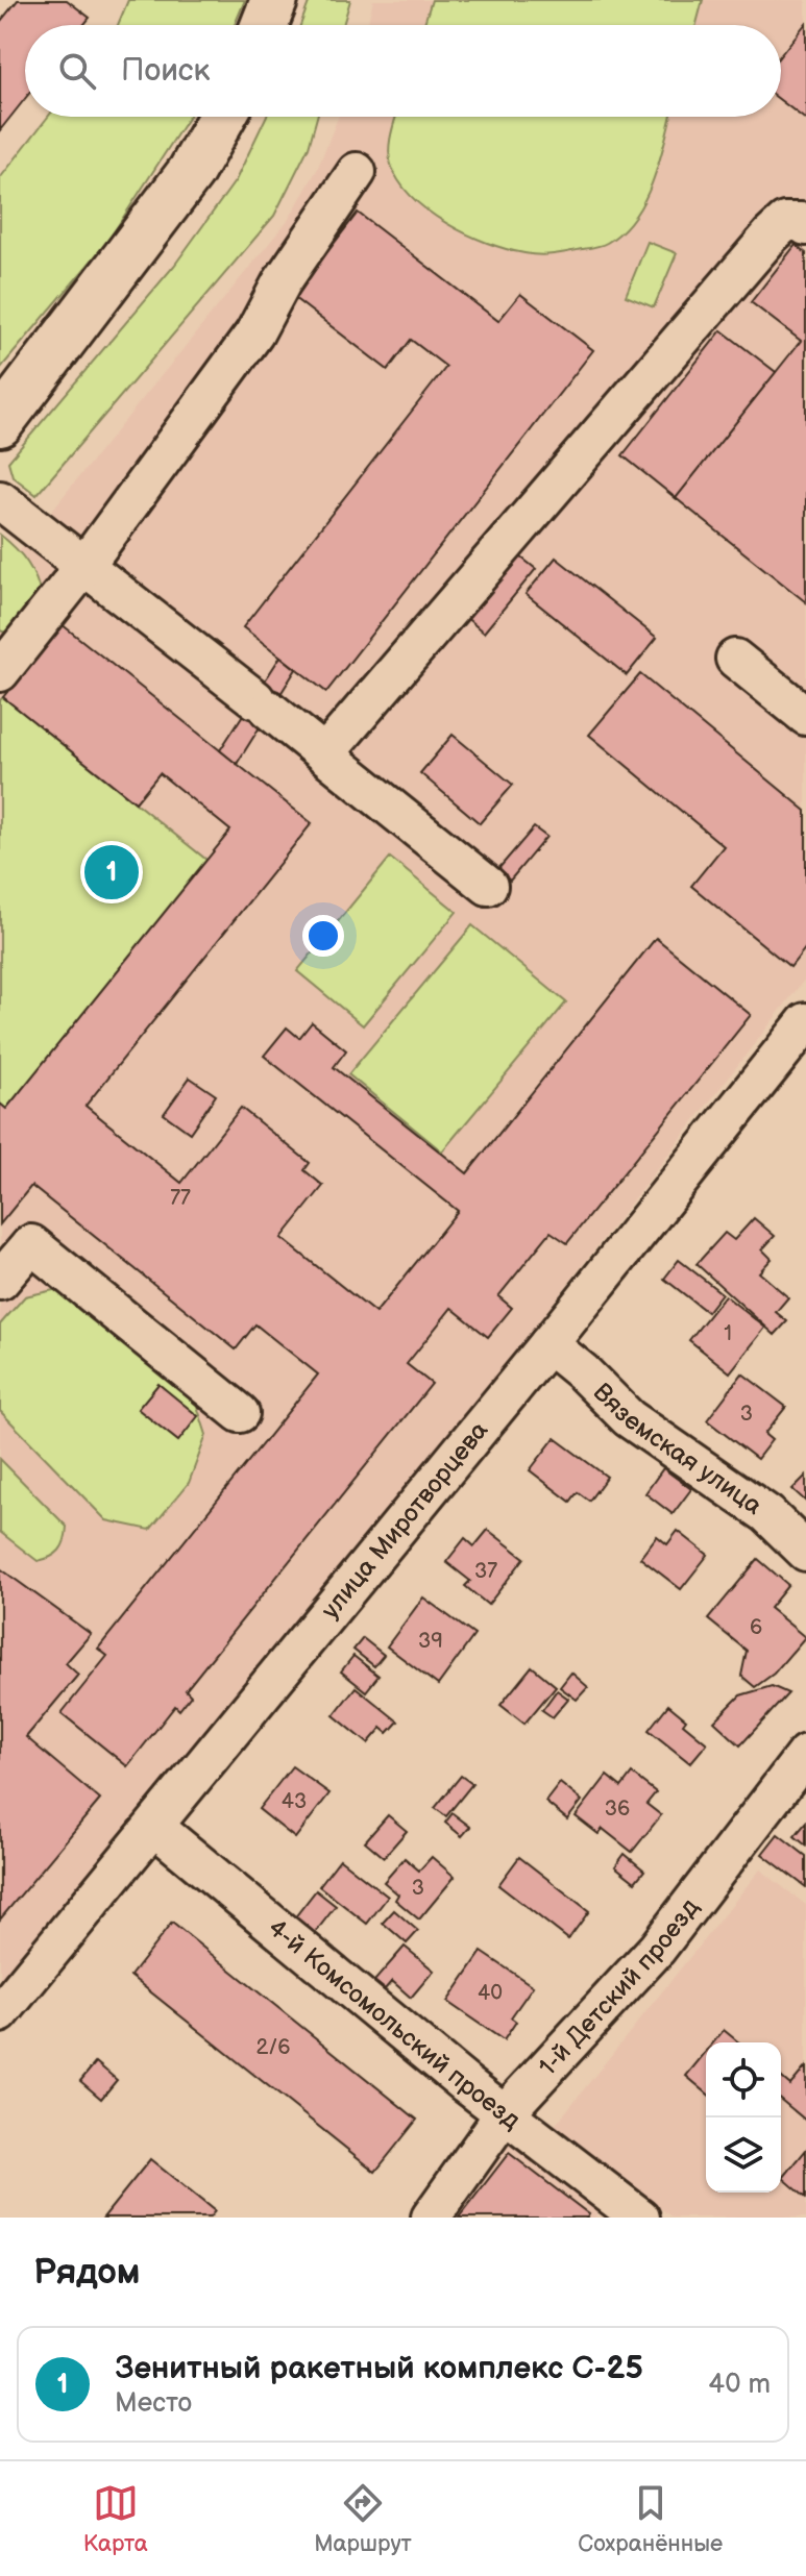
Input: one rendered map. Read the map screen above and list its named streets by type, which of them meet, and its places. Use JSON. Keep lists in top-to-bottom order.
{
  "streets": {
    "street": [
      "Вяземская улица",
      "улица Миротворцева",
      "1-й Детский проезд",
      "4-й Комсомольский проезд"
    ]
  },
  "crossings": [
    ["Вяземская улица", "улица Миротворцева"],
    ["улица Миротворцева", "4-й Комсомольский проезд"],
    ["1-й Детский проезд", "4-й Комсомольский проезд"]
  ],
  "house_numbers": [
    "77",
    "1",
    "3",
    "37",
    "6",
    "39",
    "43",
    "36",
    "3",
    "40",
    "2/6"
  ],
  "page": {
    "search": "Поиск",
    "pins": "1",
    "heading": "Рядом",
    "list": [
      {
        "mark": "1",
        "name": "Зенитный ракетный комплекс С-25",
        "note": "Место",
        "value": "40 m"
      }
    ],
    "nav": ["Карта", "Маршрут", "Сохранённые"]
  }
}
